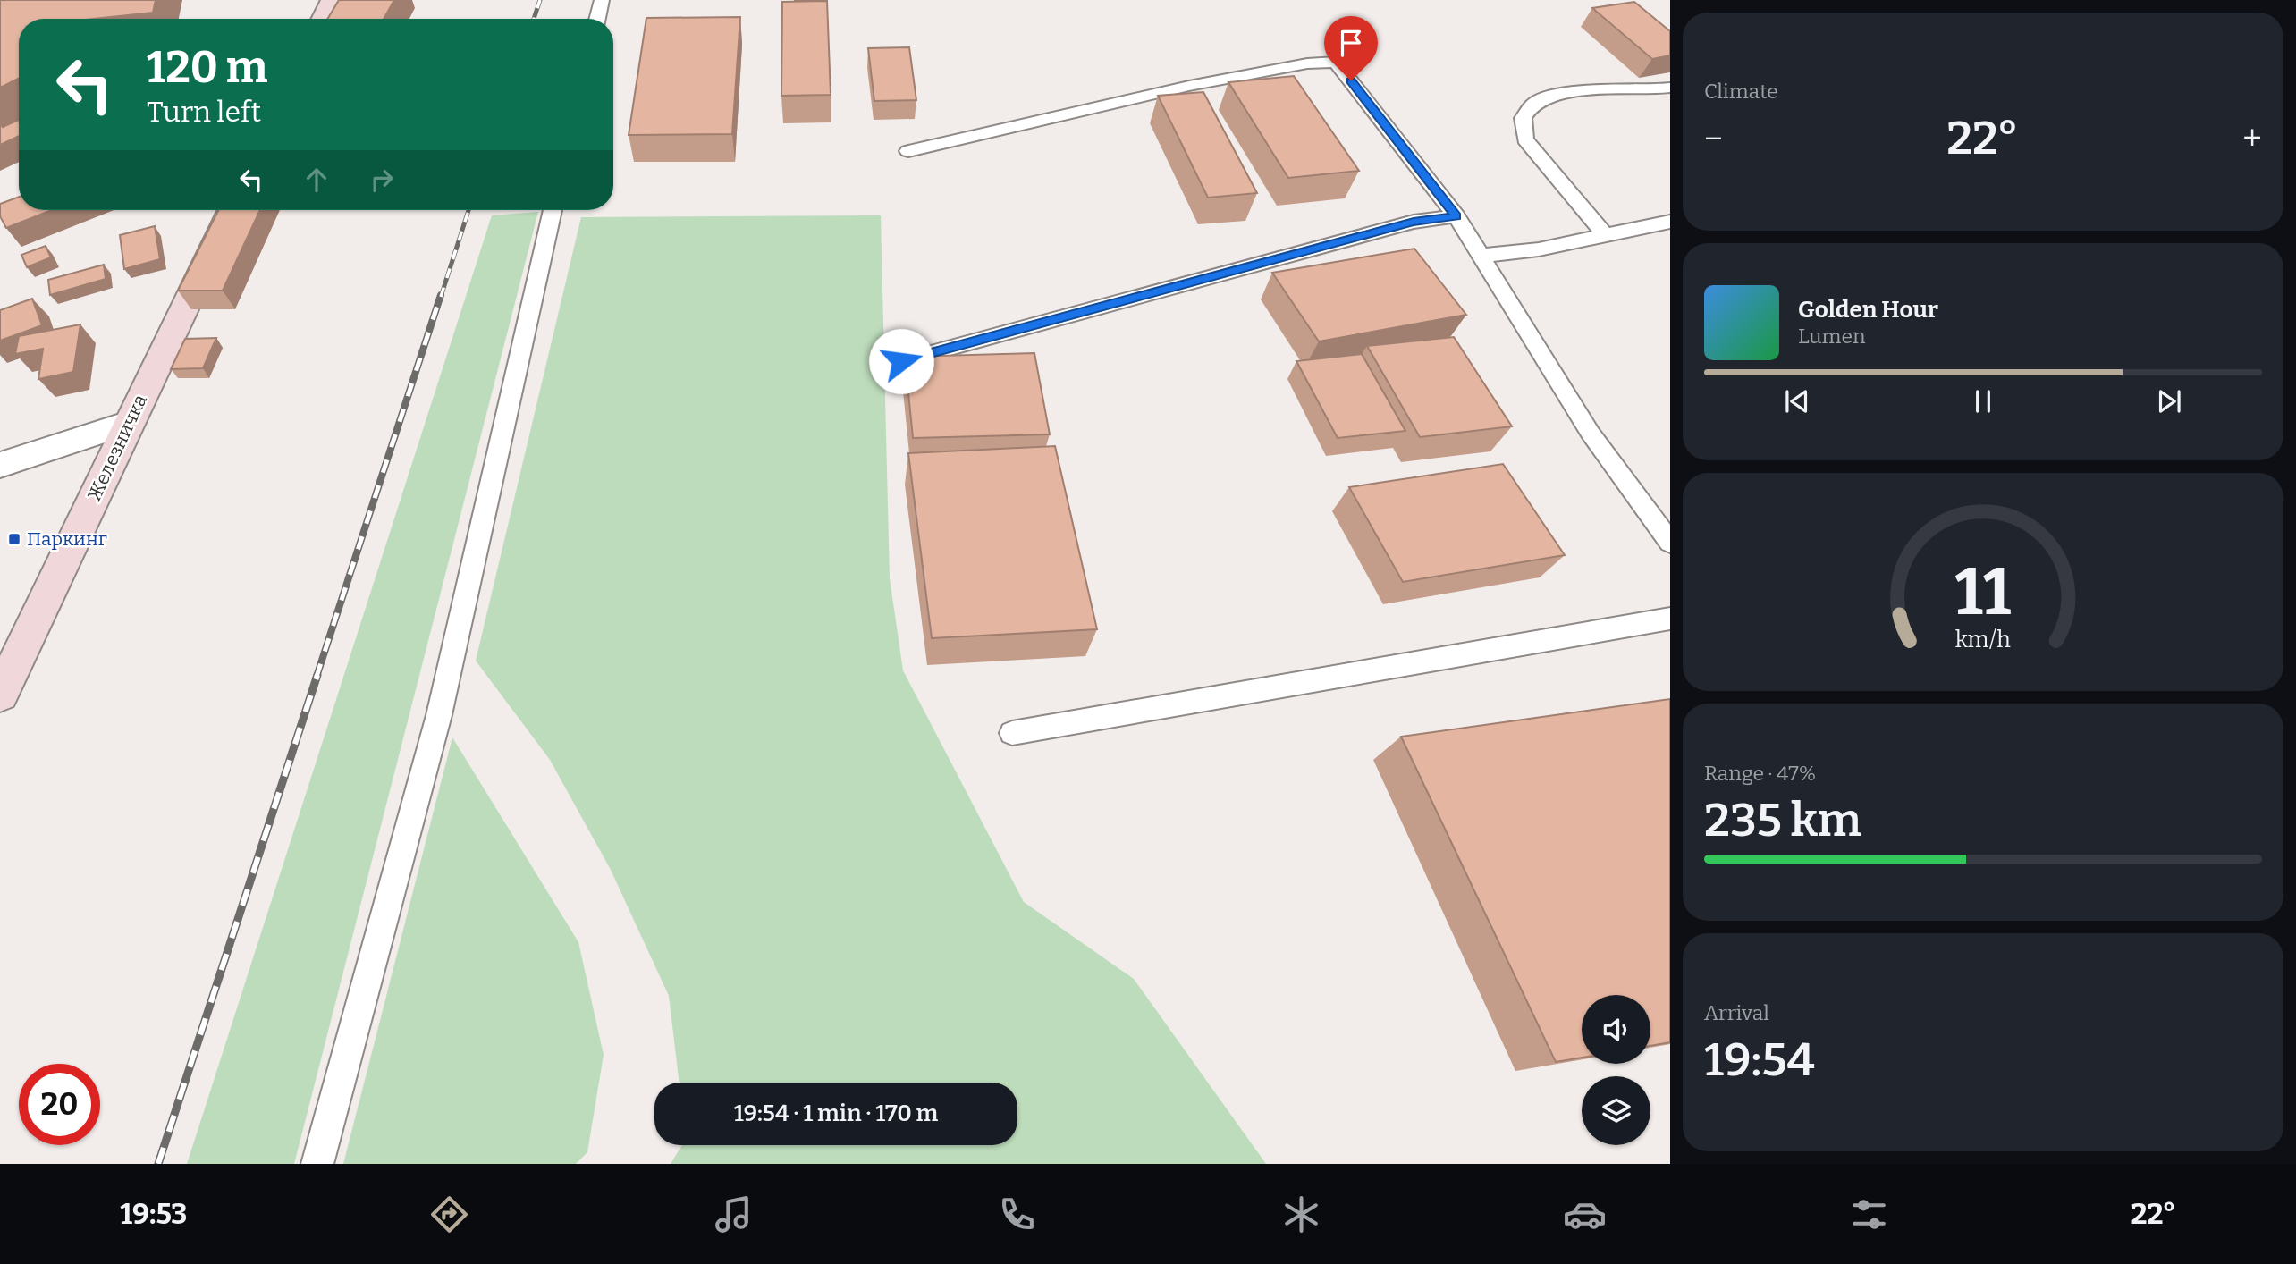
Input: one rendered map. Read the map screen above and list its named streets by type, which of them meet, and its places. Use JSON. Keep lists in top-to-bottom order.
{
  "streets": {
    "street": ["Железничка"]
  },
  "places": {
    "transit": ["Паркинг"]
  },
  "page": {
    "tile": [
      "Climate",
      ["Range · 47%", "235 km"],
      ["Arrival", "19:54"]
    ],
    "turn": ["120 m", "Turn left"],
    "heat": ["−", "22°", "+"],
    "song": ["Golden Hour", "Lumen"],
    "limit": "20",
    "trip": "19:54 · 1 min · 170 m",
    "tabs": ["19:53", "22°"],
    "gauge": ["11", "km/h"]
  }
}
